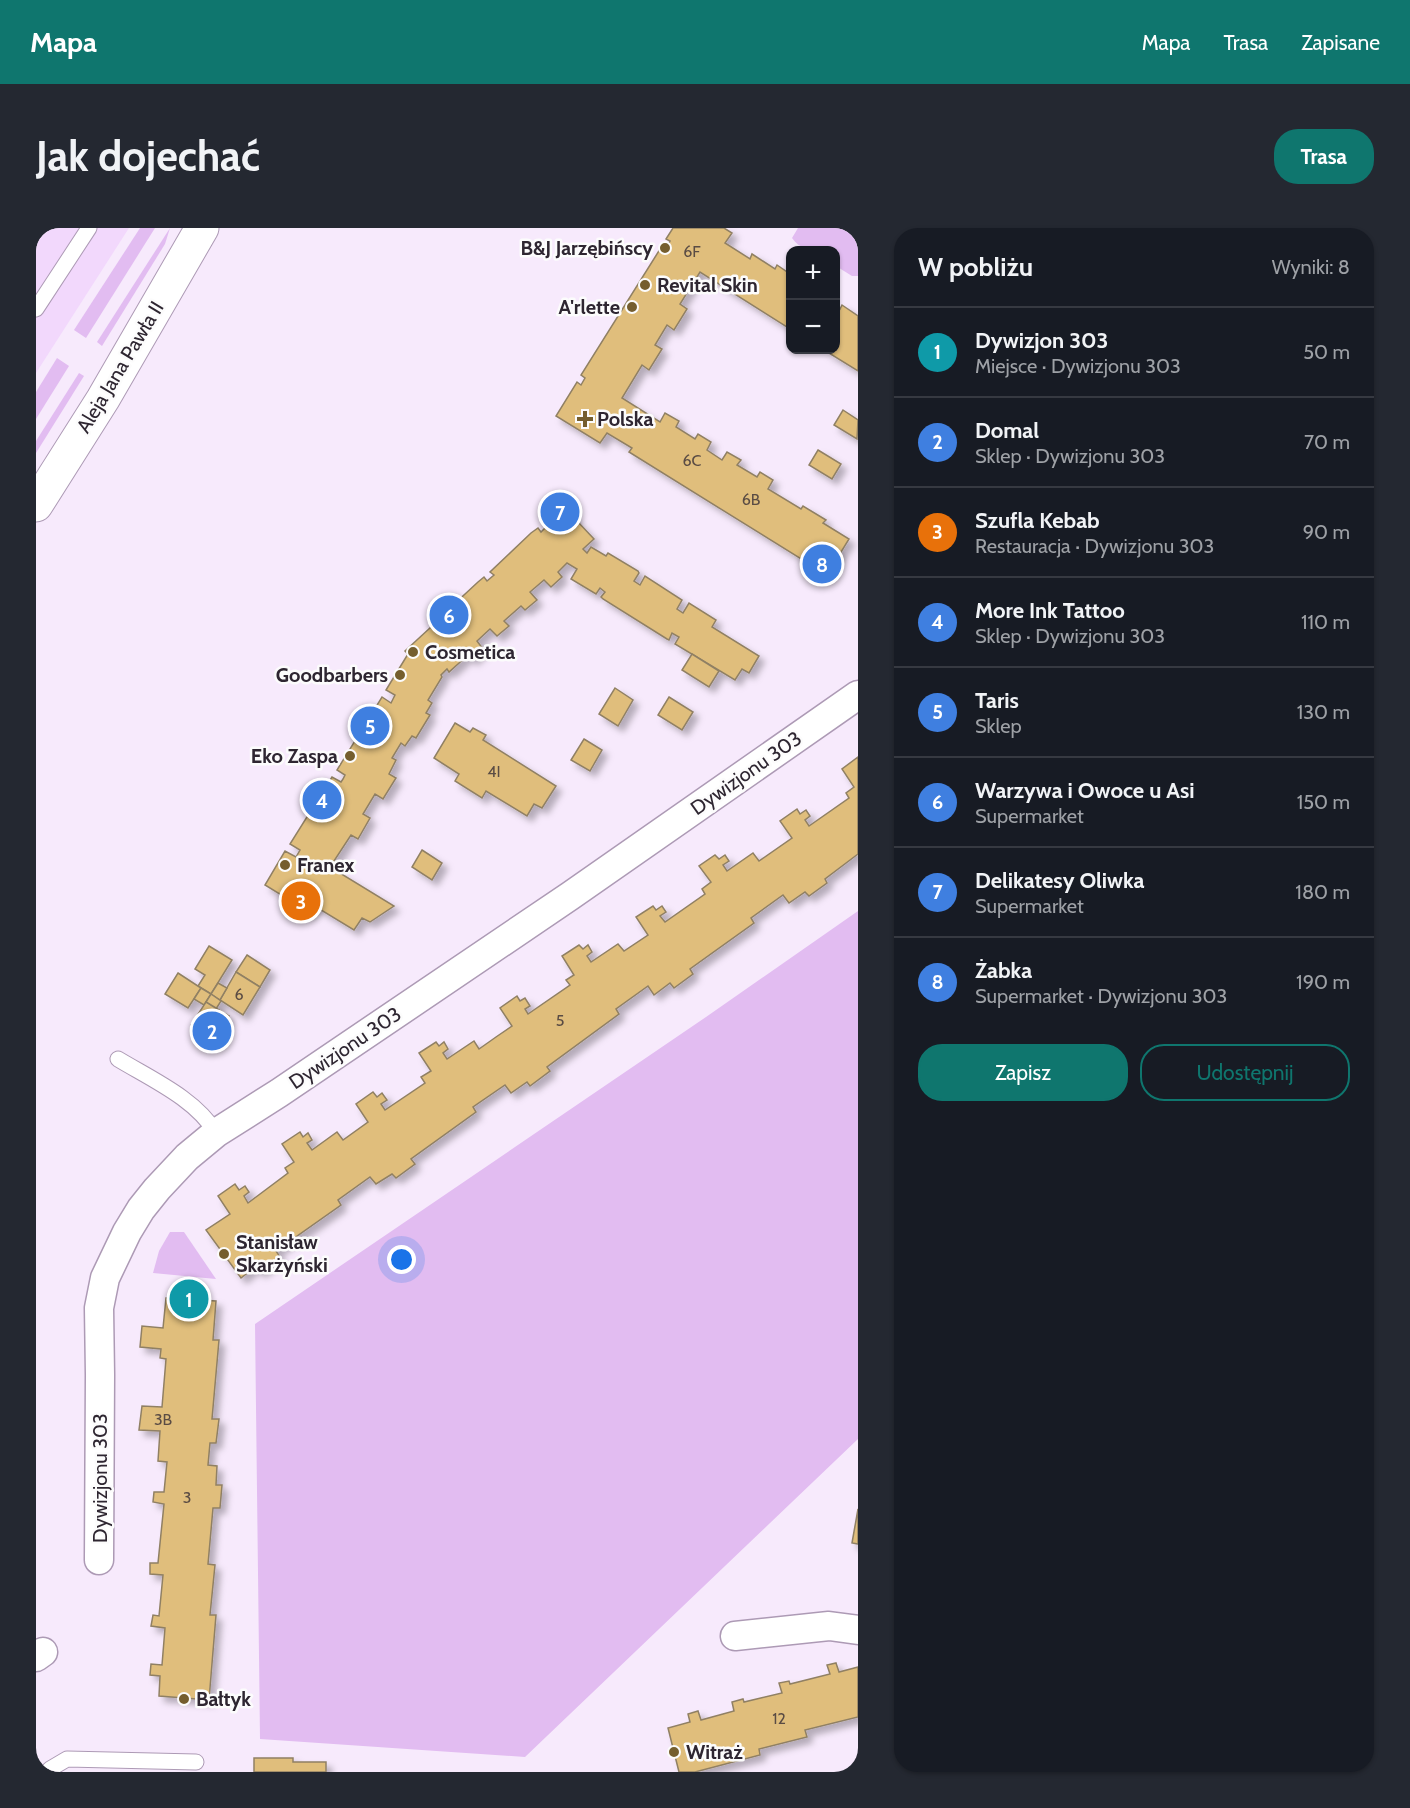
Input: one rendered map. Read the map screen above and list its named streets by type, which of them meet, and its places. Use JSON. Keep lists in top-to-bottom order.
{
  "streets": {
    "street": ["Aleja Jana Pawła II", "Dywizjonu 303"]
  },
  "places": {
    "other": [
      "B&J Jarzębińscy",
      "Revital Skin",
      "A'rlette",
      "Cosmetica",
      "Goodbarbers",
      "Eko Zaspa",
      "Franex",
      "Stanisław Skarżyński",
      "Bałtyk",
      "Witraż"
    ],
    "health": ["Polska"]
  },
  "house_numbers": [
    "6F",
    "6C",
    "6B",
    "4I",
    "6",
    "5",
    "3B",
    "3",
    "12"
  ],
  "page": {
    "header": "Mapa",
    "nav": ["Mapa", "Trasa", "Zapisane"],
    "buttons": [
      "Trasa",
      ["Zapisz", "Udostępnij"]
    ],
    "title": "Jak dojechać",
    "heading": ["W pobliżu", "Wyniki: 8"],
    "map_buttons": ["+", "−"],
    "list": [
      {
        "mark": "1",
        "name": "Dywizjon 303",
        "note": "Miejsce · Dywizjonu 303",
        "value": "50 m"
      },
      {
        "mark": "2",
        "name": "Domal",
        "note": "Sklep · Dywizjonu 303",
        "value": "70 m"
      },
      {
        "mark": "3",
        "name": "Szufla Kebab",
        "note": "Restauracja · Dywizjonu 303",
        "value": "90 m"
      },
      {
        "mark": "4",
        "name": "More Ink Tattoo",
        "note": "Sklep · Dywizjonu 303",
        "value": "110 m"
      },
      {
        "mark": "5",
        "name": "Taris",
        "note": "Sklep",
        "value": "130 m"
      },
      {
        "mark": "6",
        "name": "Warzywa i Owoce u Asi",
        "note": "Supermarket",
        "value": "150 m"
      },
      {
        "mark": "7",
        "name": "Delikatesy Oliwka",
        "note": "Supermarket",
        "value": "180 m"
      },
      {
        "mark": "8",
        "name": "Żabka",
        "note": "Supermarket · Dywizjonu 303",
        "value": "190 m"
      }
    ],
    "pins": [
      "7",
      "8",
      "6",
      "5",
      "4",
      "3",
      "2",
      "1"
    ]
  }
}
